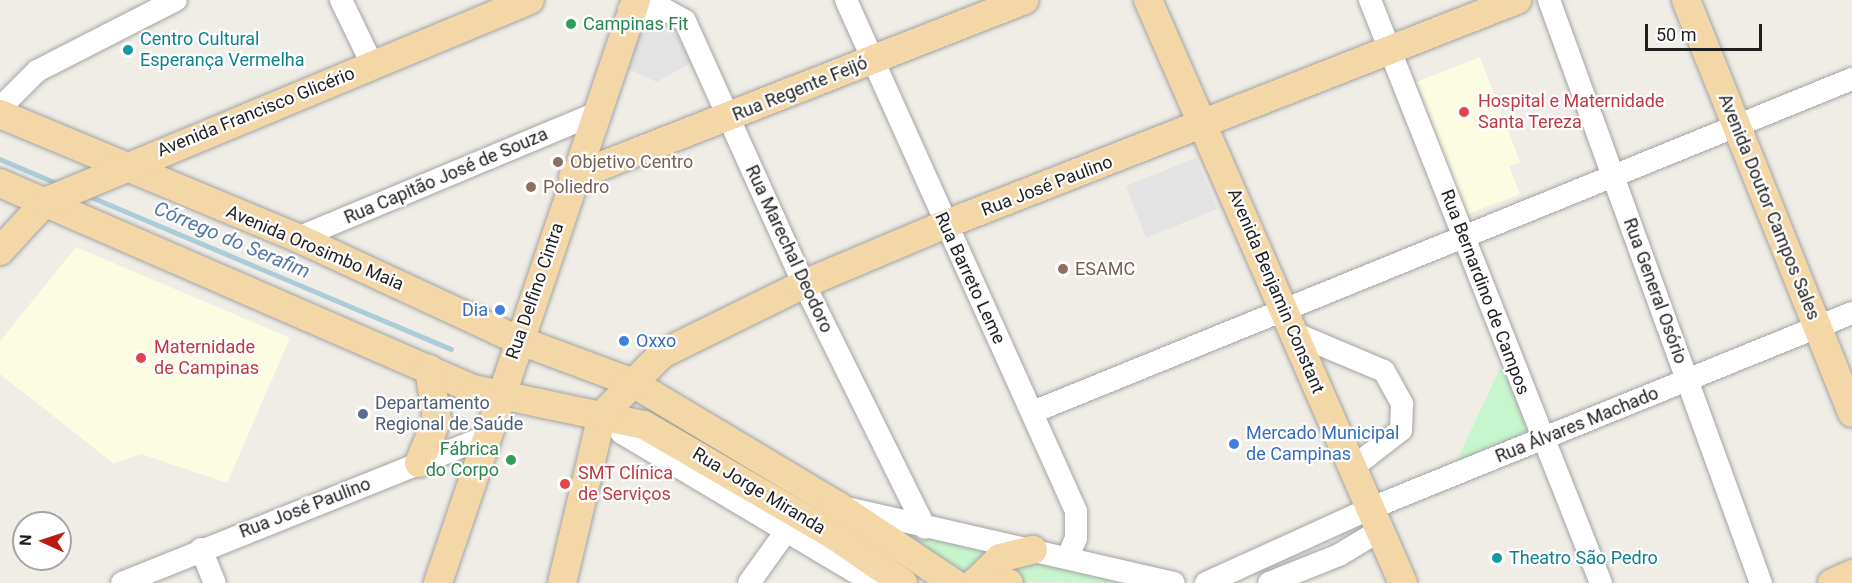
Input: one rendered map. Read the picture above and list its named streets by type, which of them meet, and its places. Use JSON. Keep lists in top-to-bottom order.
{
  "streets": {
    "main road": [
      "Rua Regente Feijó",
      "Avenida Francisco Glicério",
      "Rua José Paulino",
      "Avenida Doutor Campos Sales",
      "Avenida Orosimbo Maia",
      "Rua Delfino Cintra",
      "Avenida Benjamin Constant",
      "Rua Jorge Miranda"
    ],
    "street": [
      "Rua Capitão José de Souza",
      "Rua Marechal Deodoro",
      "Rua Barreto Leme",
      "Rua General Osório",
      "Rua Bernardino de Campos",
      "Rua Álvares Machado"
    ]
  },
  "crossings": [
    ["Rua Regente Feijó", "Rua Marechal Deodoro"],
    ["Rua Regente Feijó", "Rua Barreto Leme"],
    ["Rua Regente Feijó", "Rua Delfino Cintra"],
    ["Avenida Francisco Glicério", "Avenida Orosimbo Maia"],
    ["Rua Capitão José de Souza", "Avenida Orosimbo Maia"],
    ["Rua Capitão José de Souza", "Rua Delfino Cintra"],
    ["Rua José Paulino", "Avenida Orosimbo Maia"],
    ["Rua José Paulino", "Rua Marechal Deodoro"],
    ["Rua José Paulino", "Rua Barreto Leme"],
    ["Rua José Paulino", "Rua Delfino Cintra"],
    ["Rua José Paulino", "Avenida Benjamin Constant"],
    ["Rua José Paulino", "Rua Bernardino de Campos"],
    ["Rua José Paulino", "Rua Jorge Miranda"],
    ["Avenida Doutor Campos Sales", "Rua Álvares Machado"],
    ["Avenida Orosimbo Maia", "Rua Delfino Cintra"],
    ["Avenida Orosimbo Maia", "Rua Jorge Miranda"],
    ["Rua Marechal Deodoro", "Rua Delfino Cintra"],
    ["Rua Marechal Deodoro", "Rua Jorge Miranda"],
    ["Rua Barreto Leme", "Rua Jorge Miranda"],
    ["Avenida Benjamin Constant", "Rua Álvares Machado"],
    ["Rua General Osório", "Rua Álvares Machado"],
    ["Rua Bernardino de Campos", "Rua Álvares Machado"]
  ],
  "water": ["Córrego do Serafim"],
  "places": [
    "Campinas Fit",
    "Centro Cultural Esperança Vermelha",
    "Hospital e Maternidade Santa Tereza",
    "Objetivo Centro",
    "Poliedro",
    "ESAMC",
    "Dia",
    "Oxxo",
    "Maternidade de Campinas",
    "Departamento Regional de Saúde",
    "Mercado Municipal de Campinas",
    "Fábrica do Corpo",
    "SMT Clínica de Serviços",
    "Theatro São Pedro"
  ],
  "scale_bar": "50 m",
  "north": "left"
}
